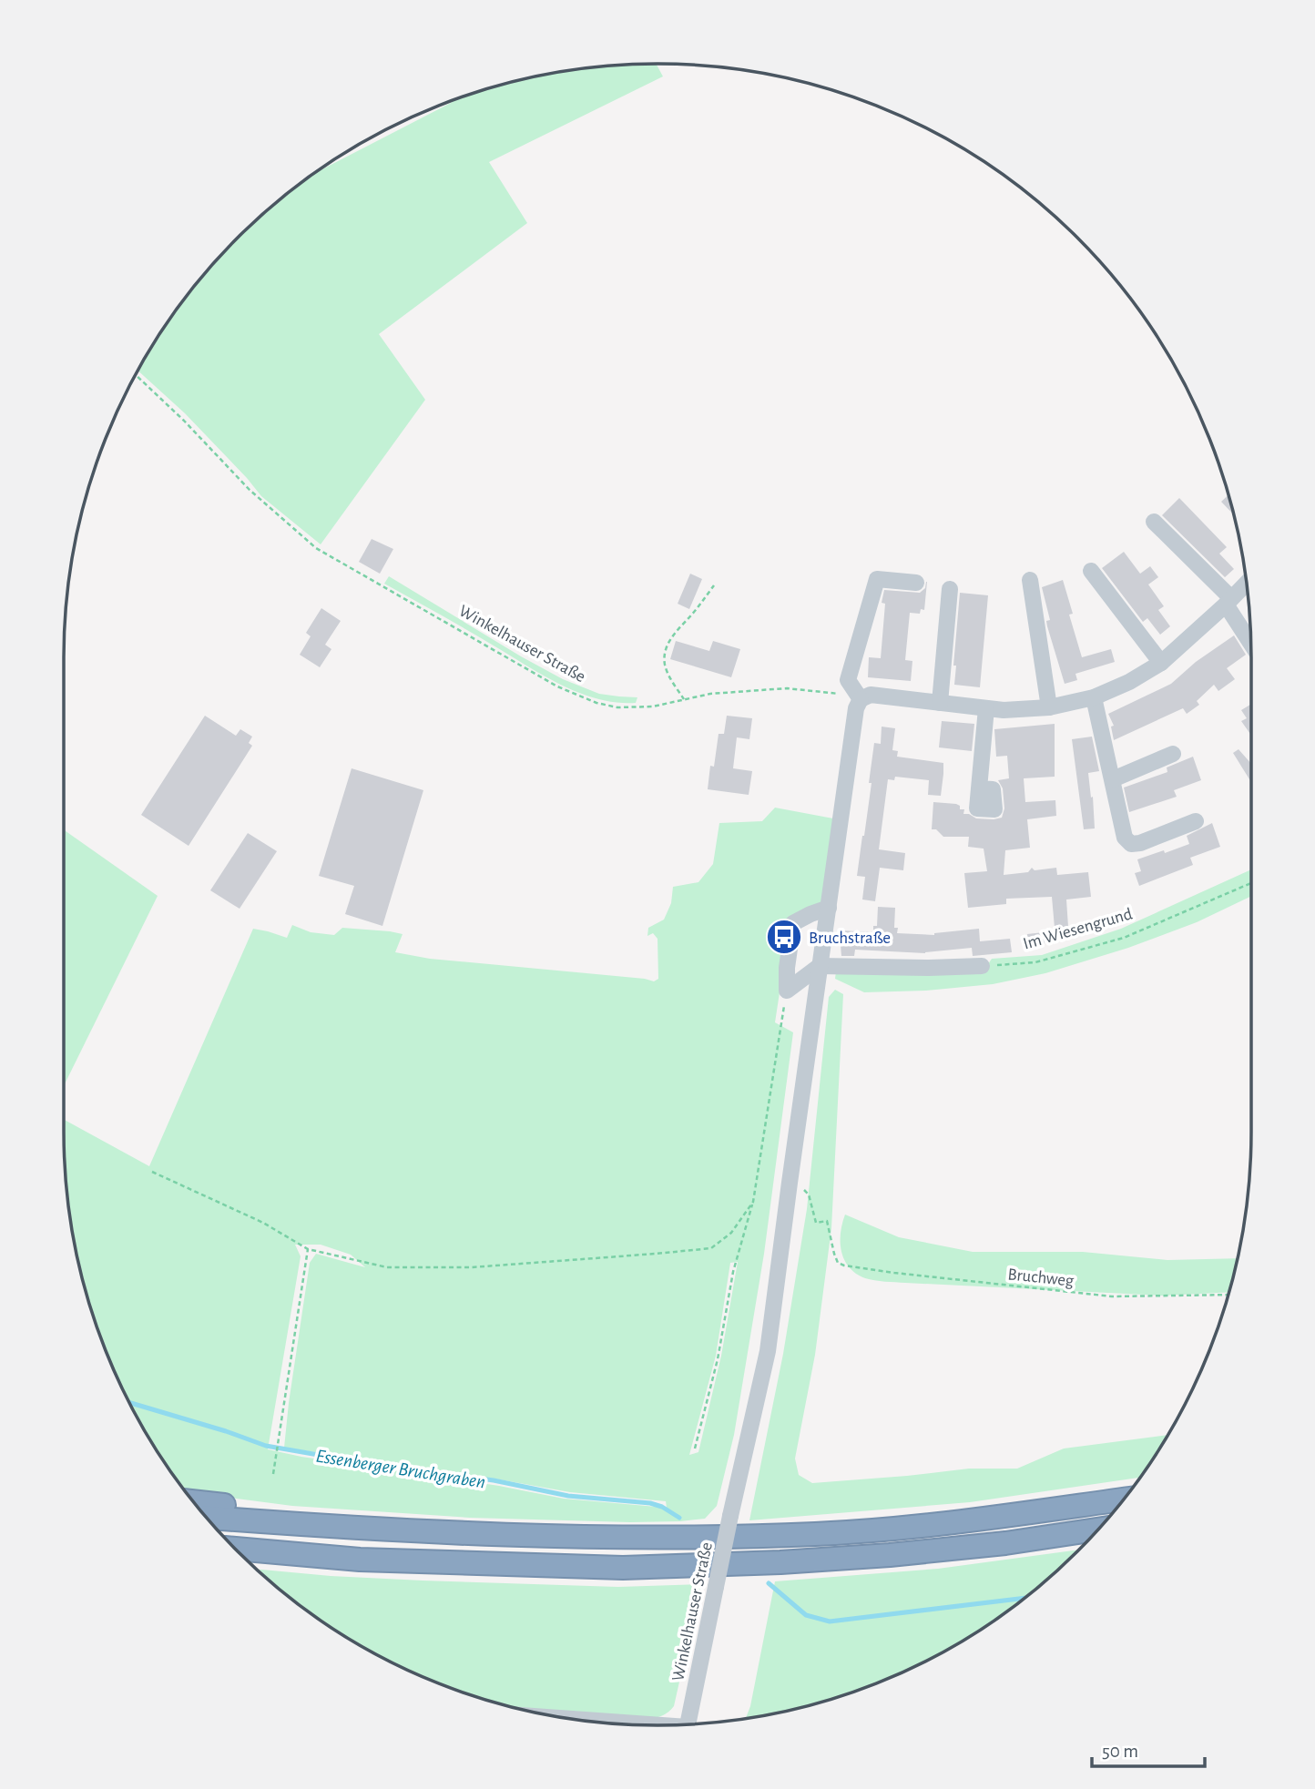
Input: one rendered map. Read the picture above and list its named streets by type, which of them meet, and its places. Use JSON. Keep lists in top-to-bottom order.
{
  "streets": {
    "street": ["Winkelhauser Straße"],
    "path": ["Im Wiesengrund", "Bruchweg"]
  },
  "crossings": [
    ["Winkelhauser Straße", "Bruchweg"]
  ],
  "water": ["Essenberger Bruchgraben"],
  "places": {
    "bus stop": ["Bruchstraße"]
  },
  "scale_bar": "50 m"
}
